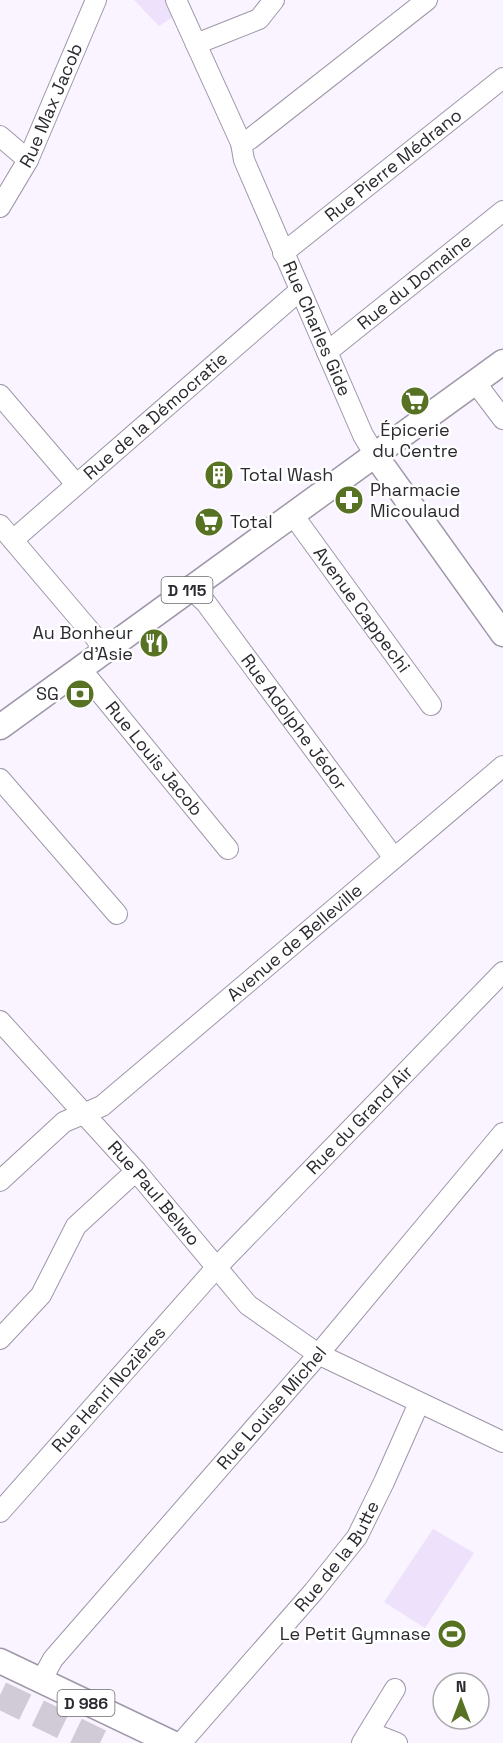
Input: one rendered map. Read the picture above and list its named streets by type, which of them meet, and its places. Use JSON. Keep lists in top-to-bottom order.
{
  "streets": {
    "main road": ["Rue Charles Gide", "D 115", "D 986"],
    "street": [
      "Rue Max Jacob",
      "Rue Pierre Médrano",
      "Rue du Domaine",
      "Rue de la Démocratie",
      "Avenue Cappechi",
      "Rue Adolphe Jédor",
      "Rue Louis Jacob",
      "Avenue de Belleville",
      "Rue du Grand Air",
      "Rue Paul Belwo",
      "Rue Henri Nozières",
      "Rue Louise Michel",
      "Rue de la Butte"
    ]
  },
  "crossings": [
    ["Rue Pierre Médrano", "Rue Charles Gide"],
    ["Rue du Domaine", "Rue Charles Gide"],
    ["Rue Charles Gide", "Rue de la Démocratie"],
    ["Rue Charles Gide", "D 115"],
    ["D 115", "Avenue Cappechi"],
    ["D 115", "Rue Adolphe Jédor"],
    ["D 115", "Rue Louis Jacob"],
    ["Rue Adolphe Jédor", "Avenue de Belleville"],
    ["Avenue de Belleville", "Rue Paul Belwo"],
    ["Rue du Grand Air", "Rue Paul Belwo"],
    ["Rue du Grand Air", "Rue Henri Nozières"],
    ["Rue Paul Belwo", "Rue Henri Nozières"],
    ["Rue Paul Belwo", "Rue Louise Michel"],
    ["Rue Paul Belwo", "Rue de la Butte"],
    ["Rue Louise Michel", "D 986"]
  ],
  "places": {
    "supermarket": ["Épicerie du Centre", "Total"],
    "building": ["Total Wash"],
    "pharmacy": ["Pharmacie Micoulaud"],
    "restaurant": ["Au Bonheur d'Asie"],
    "bank": ["SG"],
    "sports": ["Le Petit Gymnase"]
  },
  "north": "top"
}
